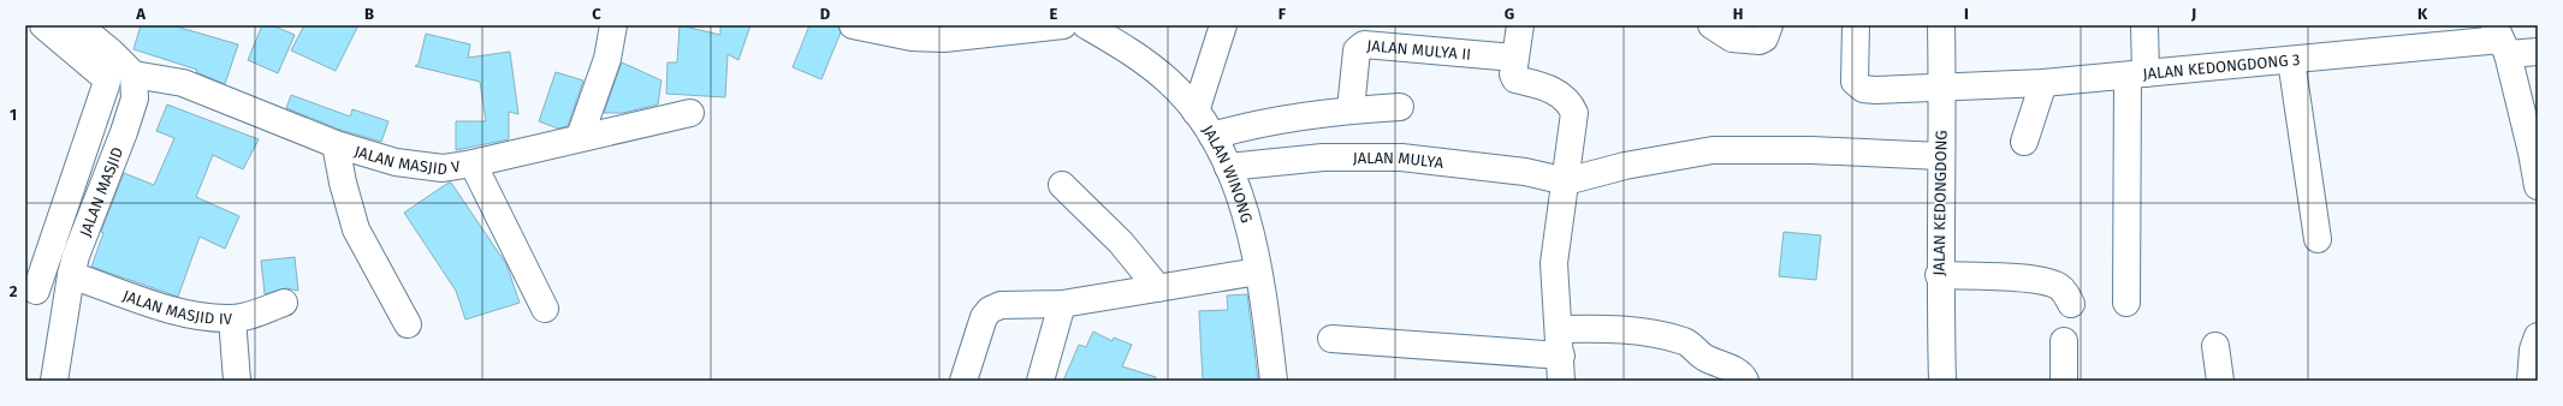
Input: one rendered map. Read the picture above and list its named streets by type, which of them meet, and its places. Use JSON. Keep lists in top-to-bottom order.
{
  "streets": {
    "street": [
      "JALAN MULYA II",
      "JALAN KEDONGDONG 3",
      "JALAN MASJID V",
      "JALAN MULYA",
      "JALAN WINONG",
      "JALAN MASJID",
      "JALAN KEDONGDONG",
      "JALAN MASJID IV"
    ]
  },
  "crossings": [
    ["JALAN KEDONGDONG 3", "JALAN KEDONGDONG"],
    ["JALAN MASJID V", "JALAN MASJID"],
    ["JALAN MULYA", "JALAN WINONG"],
    ["JALAN MASJID", "JALAN MASJID IV"]
  ],
  "grid": {
    "columns": [
      "A",
      "B",
      "C",
      "D",
      "E",
      "F",
      "G",
      "H",
      "I",
      "J",
      "K"
    ],
    "rows": ["1", "2"]
  }
}
